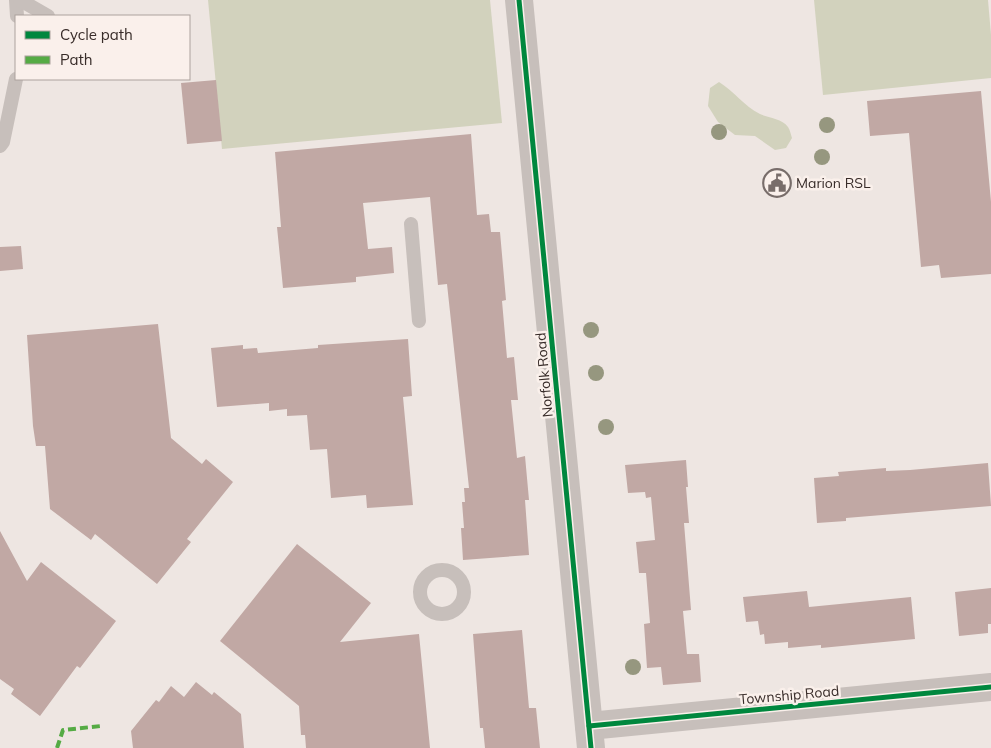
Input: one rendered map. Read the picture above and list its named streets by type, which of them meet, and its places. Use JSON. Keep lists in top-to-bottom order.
{
  "streets": {
    "street": ["Norfolk Road", "Township Road"]
  },
  "crossings": [
    ["Norfolk Road", "Township Road"]
  ],
  "places": {
    "public building": ["Marion RSL"]
  },
  "legend": ["Cycle path", "Path"]
}
